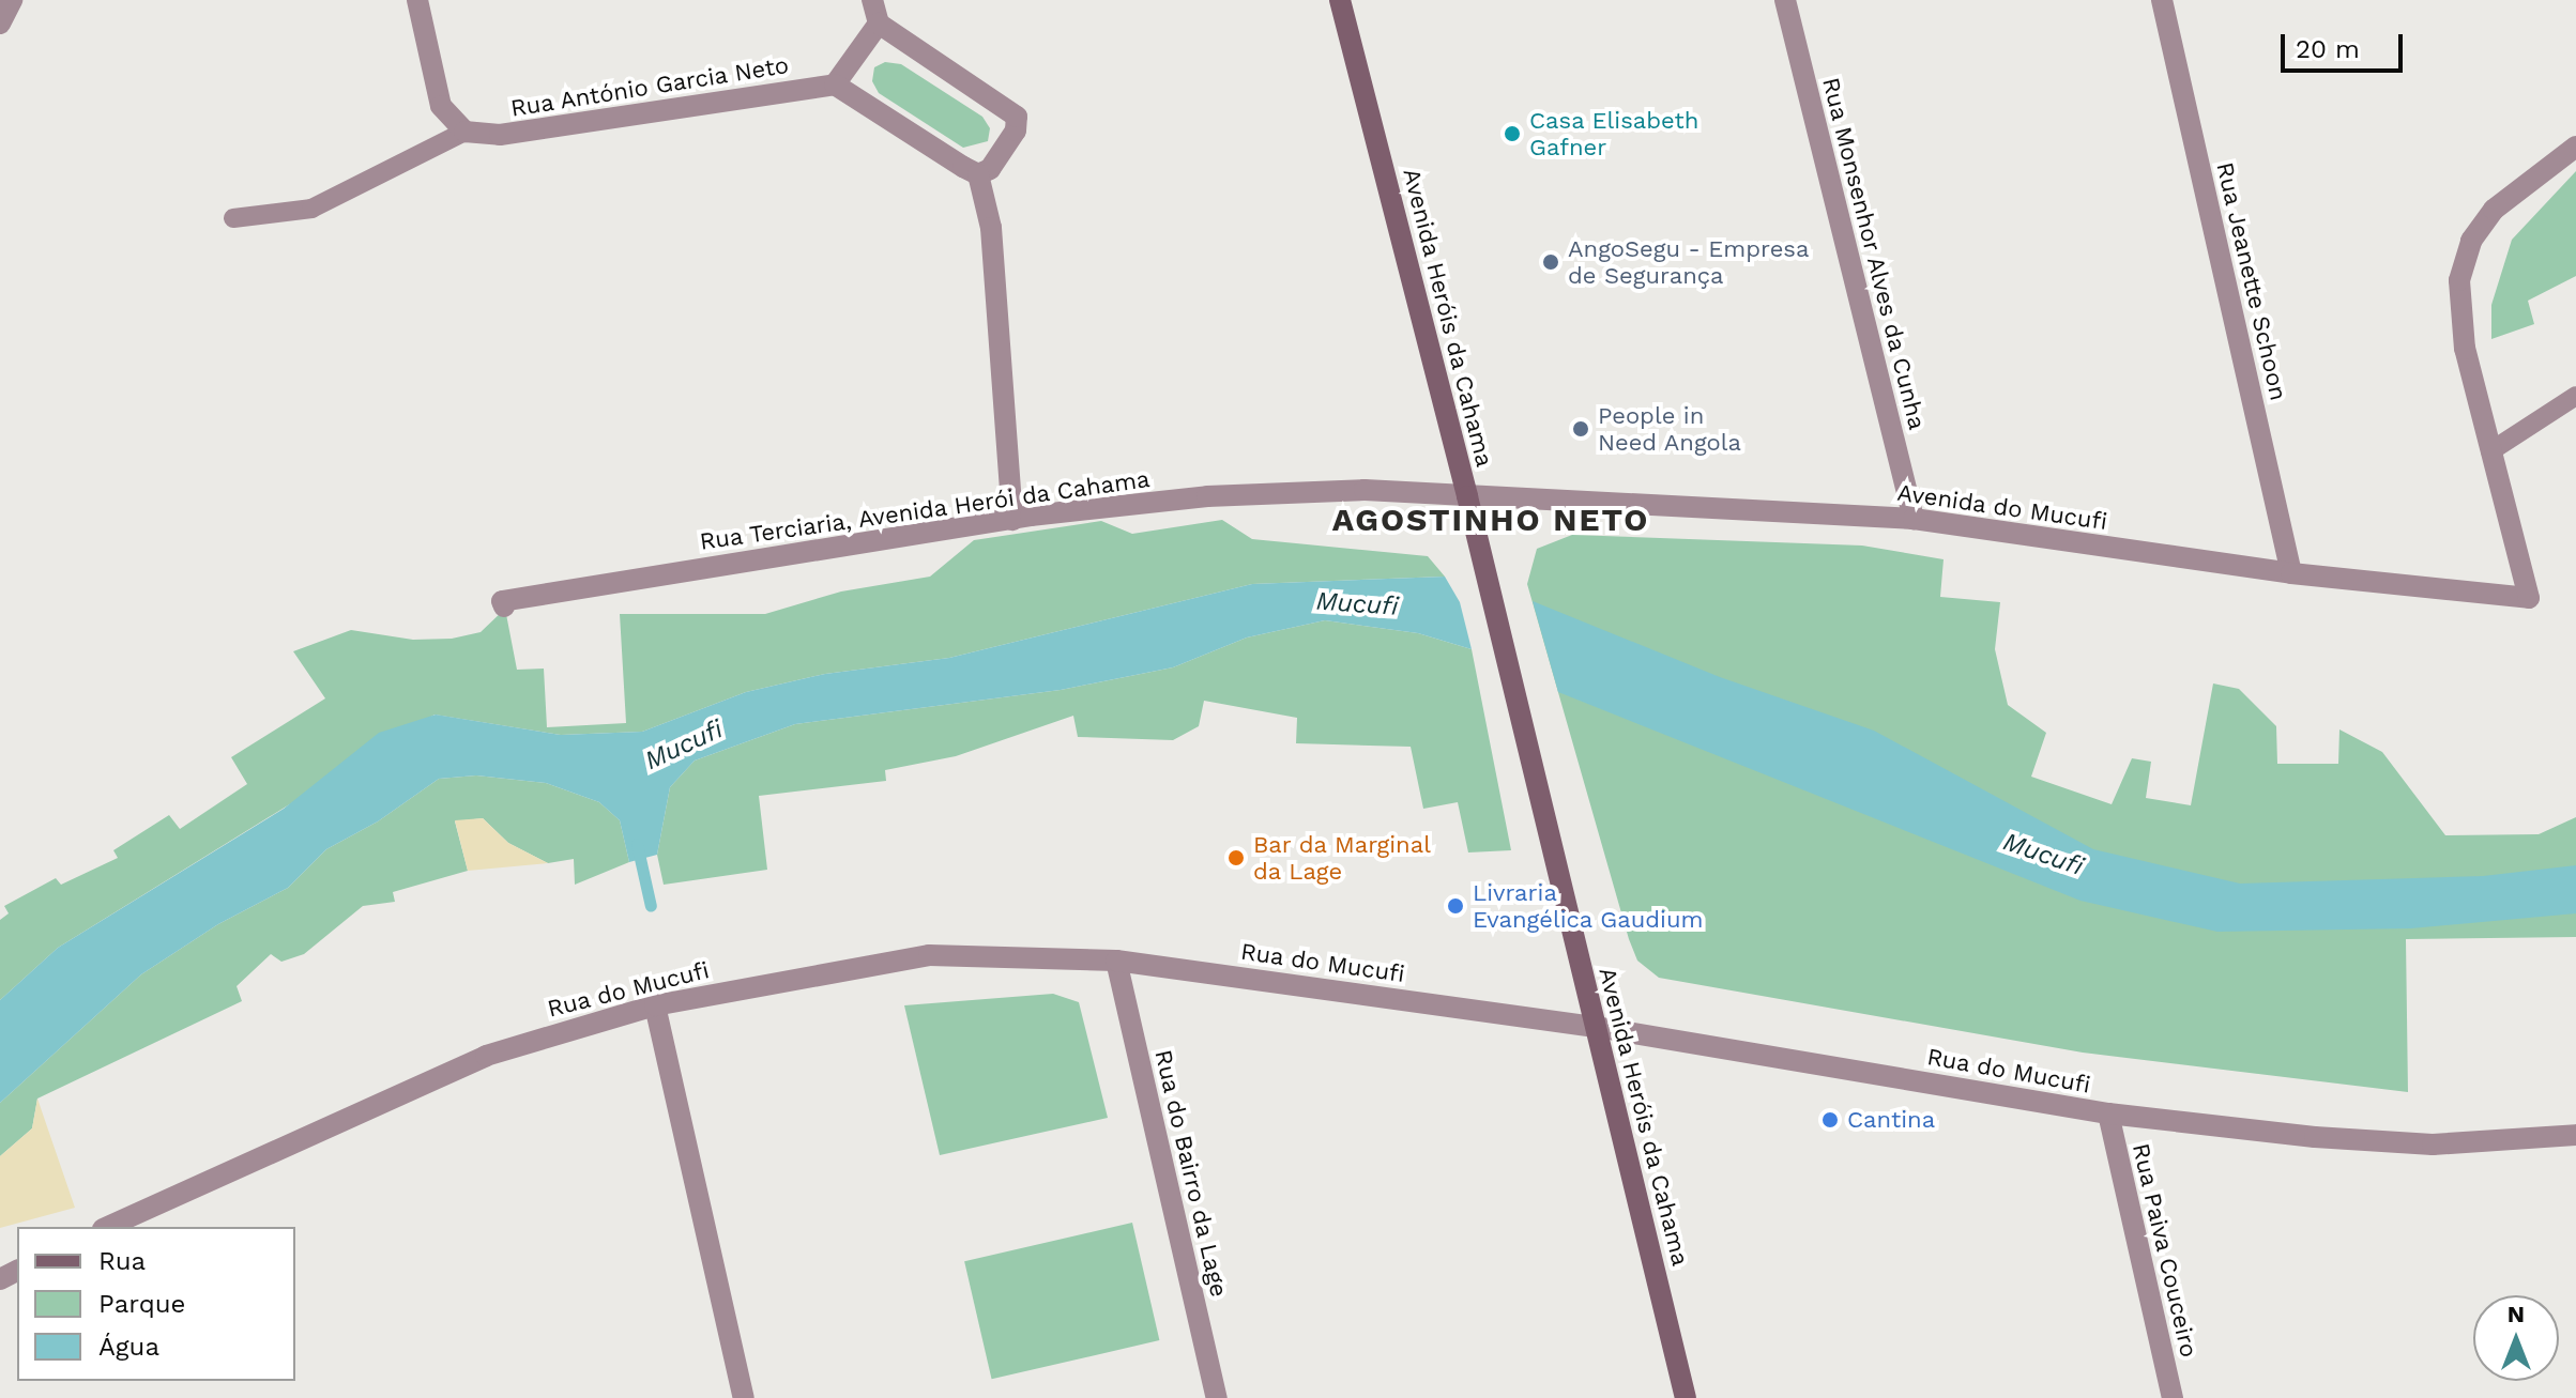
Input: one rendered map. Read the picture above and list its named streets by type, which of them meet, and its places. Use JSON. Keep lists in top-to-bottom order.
{
  "streets": {
    "street": [
      "Rua António Garcia Neto",
      "Rua Monsenhor Alves da Cunha",
      "Rua Jeanette Schoon",
      "Avenida Heróis da Cahama",
      "Avenida do Mucufi",
      "Rua Terciaria, Avenida Herói da Cahama",
      "Rua do Mucufi",
      "Rua do Bairro da Lage",
      "Rua Paiva Couceiro"
    ]
  },
  "crossings": [
    ["Rua Monsenhor Alves da Cunha", "Avenida do Mucufi"],
    ["Rua Jeanette Schoon", "Avenida do Mucufi"],
    ["Avenida Heróis da Cahama", "Avenida do Mucufi"],
    ["Avenida Heróis da Cahama", "Rua Terciaria, Avenida Herói da Cahama"],
    ["Avenida Heróis da Cahama", "Rua do Mucufi"],
    ["Avenida do Mucufi", "Rua Terciaria, Avenida Herói da Cahama"],
    ["Rua do Mucufi", "Rua do Bairro da Lage"],
    ["Rua do Mucufi", "Rua Paiva Couceiro"]
  ],
  "districts": ["AGOSTINHO NETO"],
  "water": ["Mucufi"],
  "places": [
    "Casa Elisabeth Gafner",
    "AngoSegu - Empresa de Segurança",
    "People in Need Angola",
    "Bar da Marginal da Lage",
    "Livraria Evangélica Gaudium",
    "Cantina"
  ],
  "legend": ["Rua", "Parque", "Água"],
  "scale_bar": "20 m",
  "north": "top"
}
